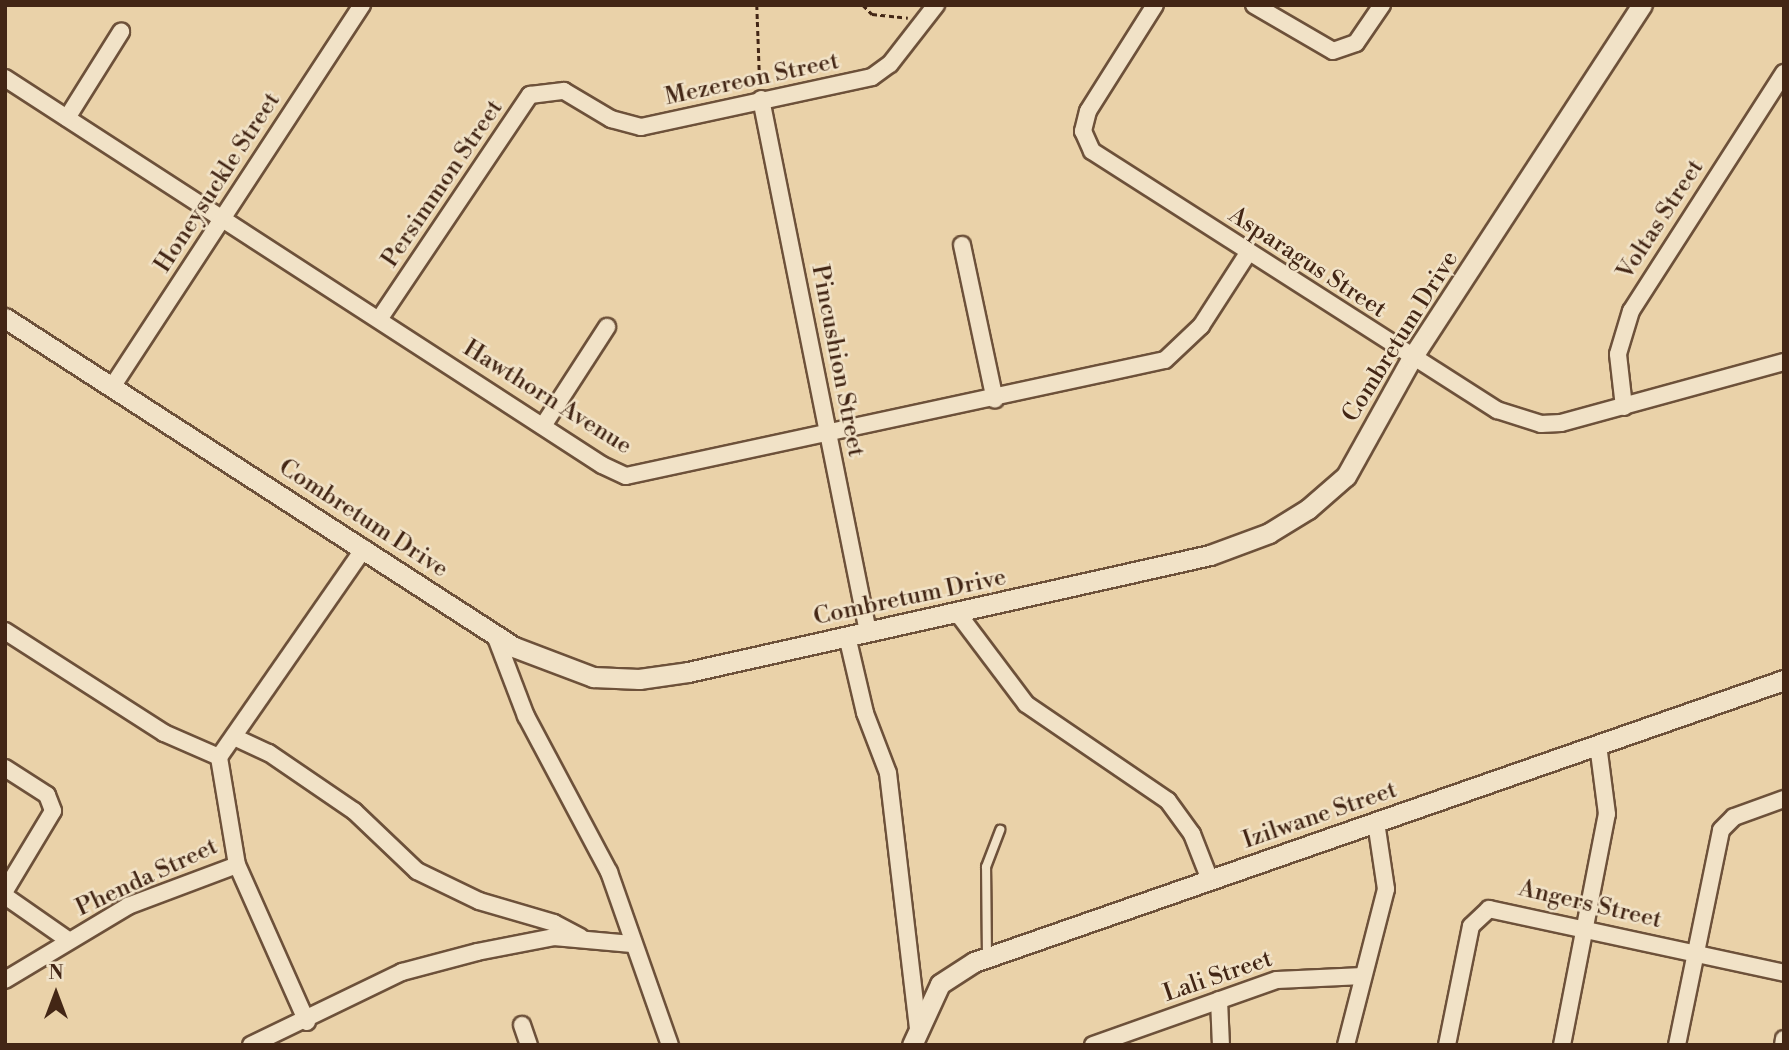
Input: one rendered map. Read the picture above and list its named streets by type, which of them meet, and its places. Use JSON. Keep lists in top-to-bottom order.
{
  "streets": {
    "street": [
      "Mezereon Street",
      "Honeysuckle Street",
      "Persimmon Street",
      "Voltas Street",
      "Asparagus Street",
      "Combretum Drive",
      "Pincushion Street",
      "Hawthorn Avenue",
      "Izilwane Street",
      "Phenda Street",
      "Angers Street",
      "Lali Street"
    ]
  },
  "crossings": [
    ["Mezereon Street", "Persimmon Street"],
    ["Mezereon Street", "Pincushion Street"],
    ["Honeysuckle Street", "Combretum Drive"],
    ["Honeysuckle Street", "Hawthorn Avenue"],
    ["Persimmon Street", "Hawthorn Avenue"],
    ["Voltas Street", "Asparagus Street"],
    ["Asparagus Street", "Combretum Drive"],
    ["Asparagus Street", "Hawthorn Avenue"],
    ["Combretum Drive", "Pincushion Street"],
    ["Pincushion Street", "Hawthorn Avenue"]
  ],
  "north": "top"
}
